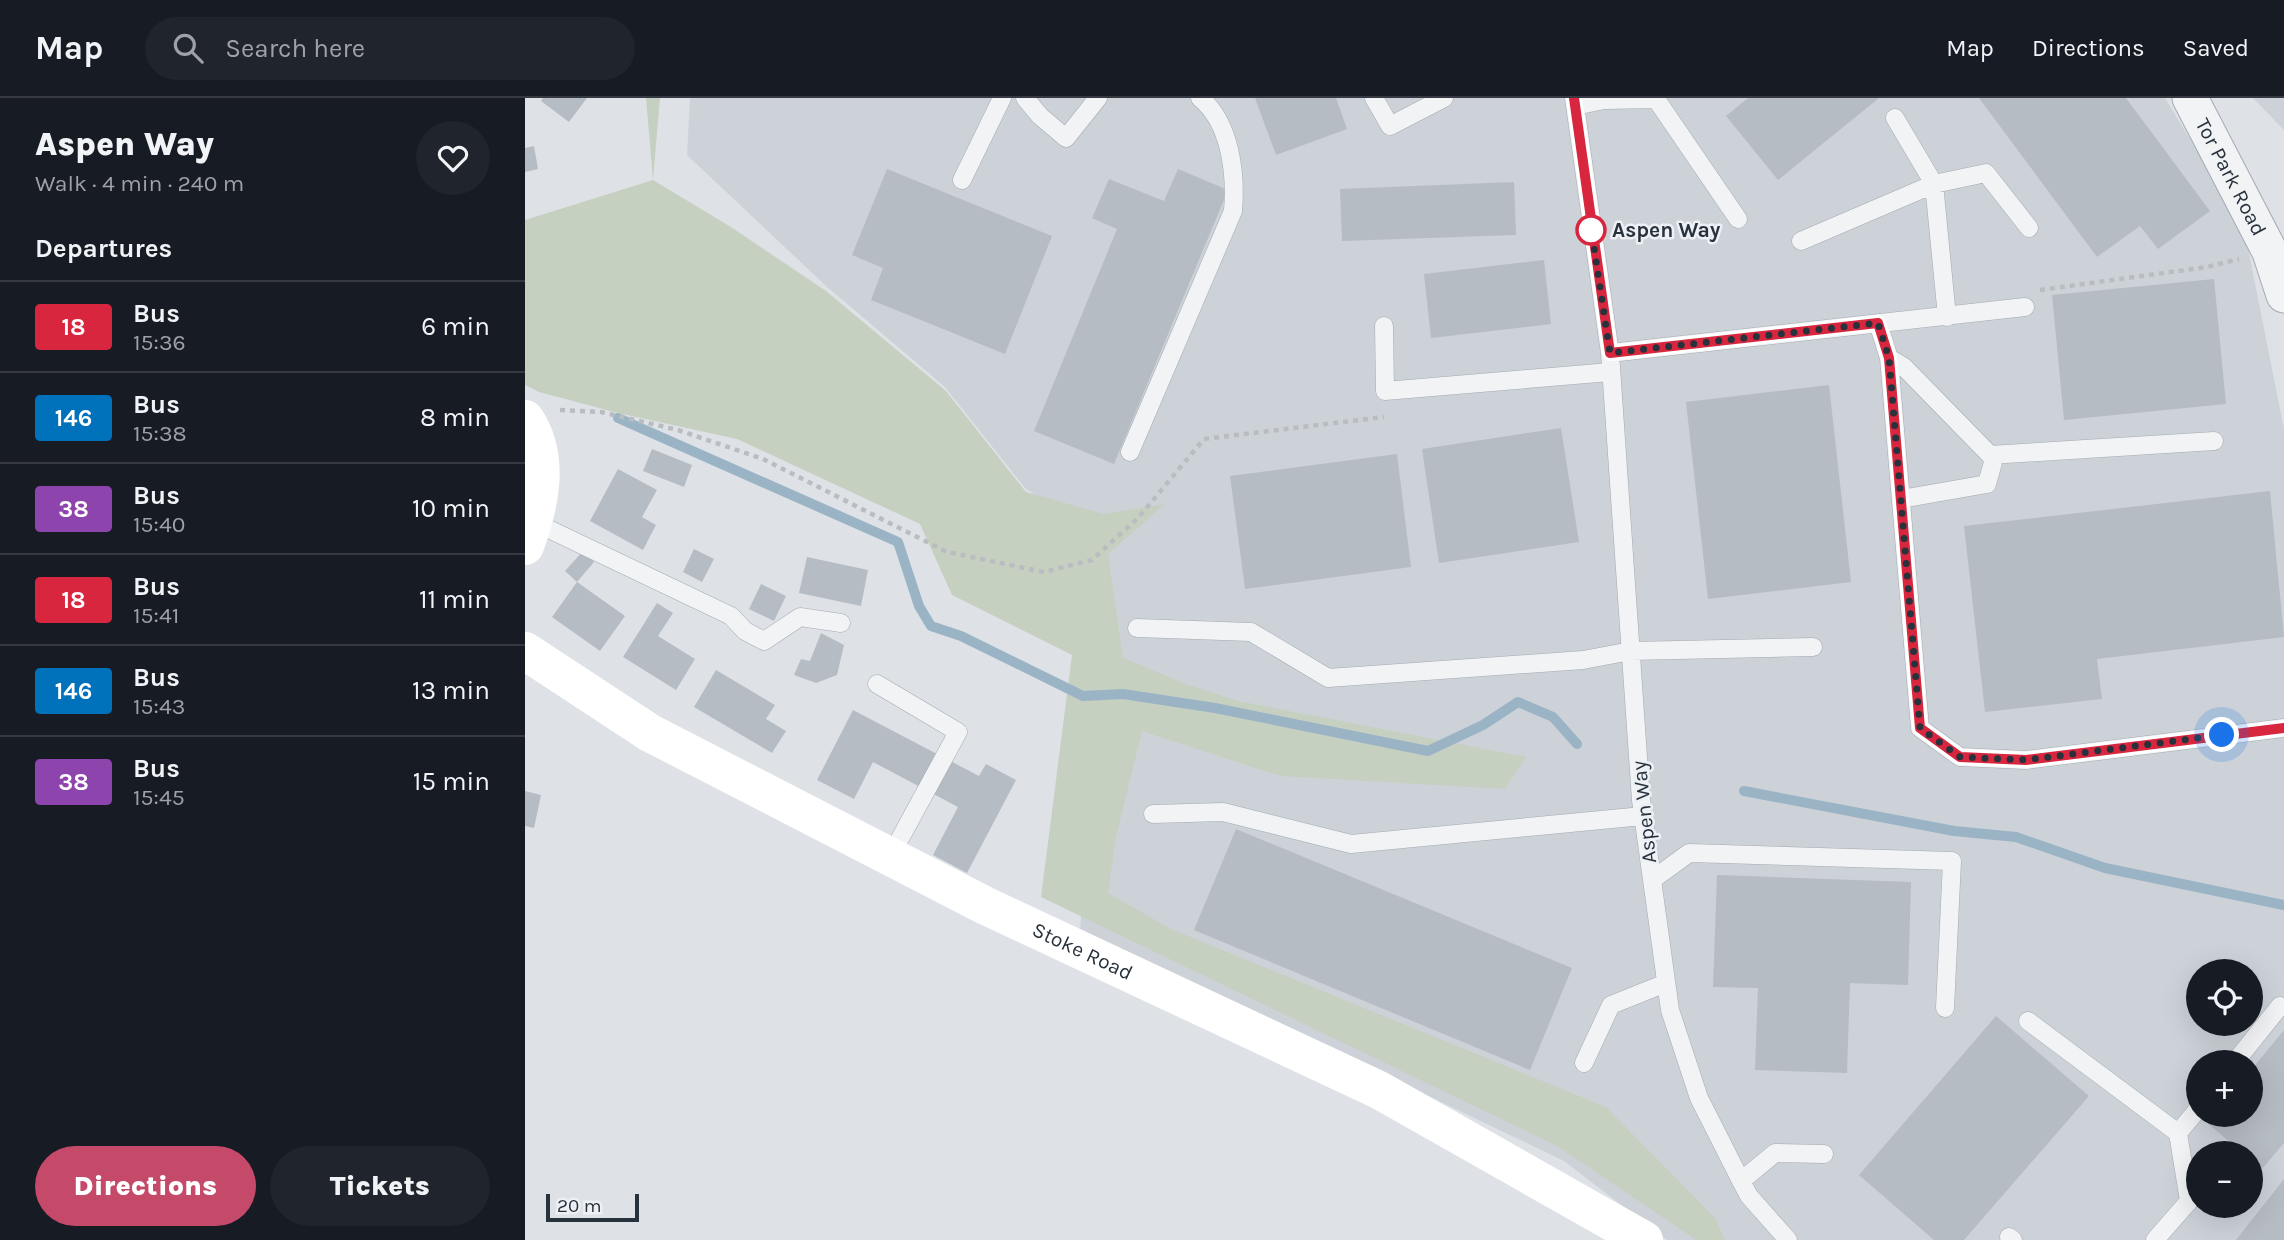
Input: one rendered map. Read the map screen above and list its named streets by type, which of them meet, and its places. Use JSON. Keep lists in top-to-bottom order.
{
  "streets": {
    "street": ["Tor Park Road", "Stoke Road"],
    "lane": ["Aspen Way"]
  },
  "places": ["Aspen Way"],
  "lines": ["bus line 18"],
  "scale_bar": "20 m",
  "page": {
    "header": "Map",
    "search": "Search here",
    "nav": ["Map", "Directions", "Saved"],
    "heading": [
      ["Aspen Way", "Walk · 4 min · 240 m"],
      "Departures"
    ],
    "list": [
      {
        "mark": "18",
        "name": "Bus",
        "note": "15:36",
        "value": "6 min"
      },
      {
        "mark": "146",
        "name": "Bus",
        "note": "15:38",
        "value": "8 min"
      },
      {
        "mark": "38",
        "name": "Bus",
        "note": "15:40",
        "value": "10 min"
      },
      {
        "mark": "18",
        "name": "Bus",
        "note": "15:41",
        "value": "11 min"
      },
      {
        "mark": "146",
        "name": "Bus",
        "note": "15:43",
        "value": "13 min"
      },
      {
        "mark": "38",
        "name": "Bus",
        "note": "15:45",
        "value": "15 min"
      }
    ],
    "map_buttons": ["+", "−"],
    "buttons": ["Directions", "Tickets"],
    "scale": "20 m"
  }
}
